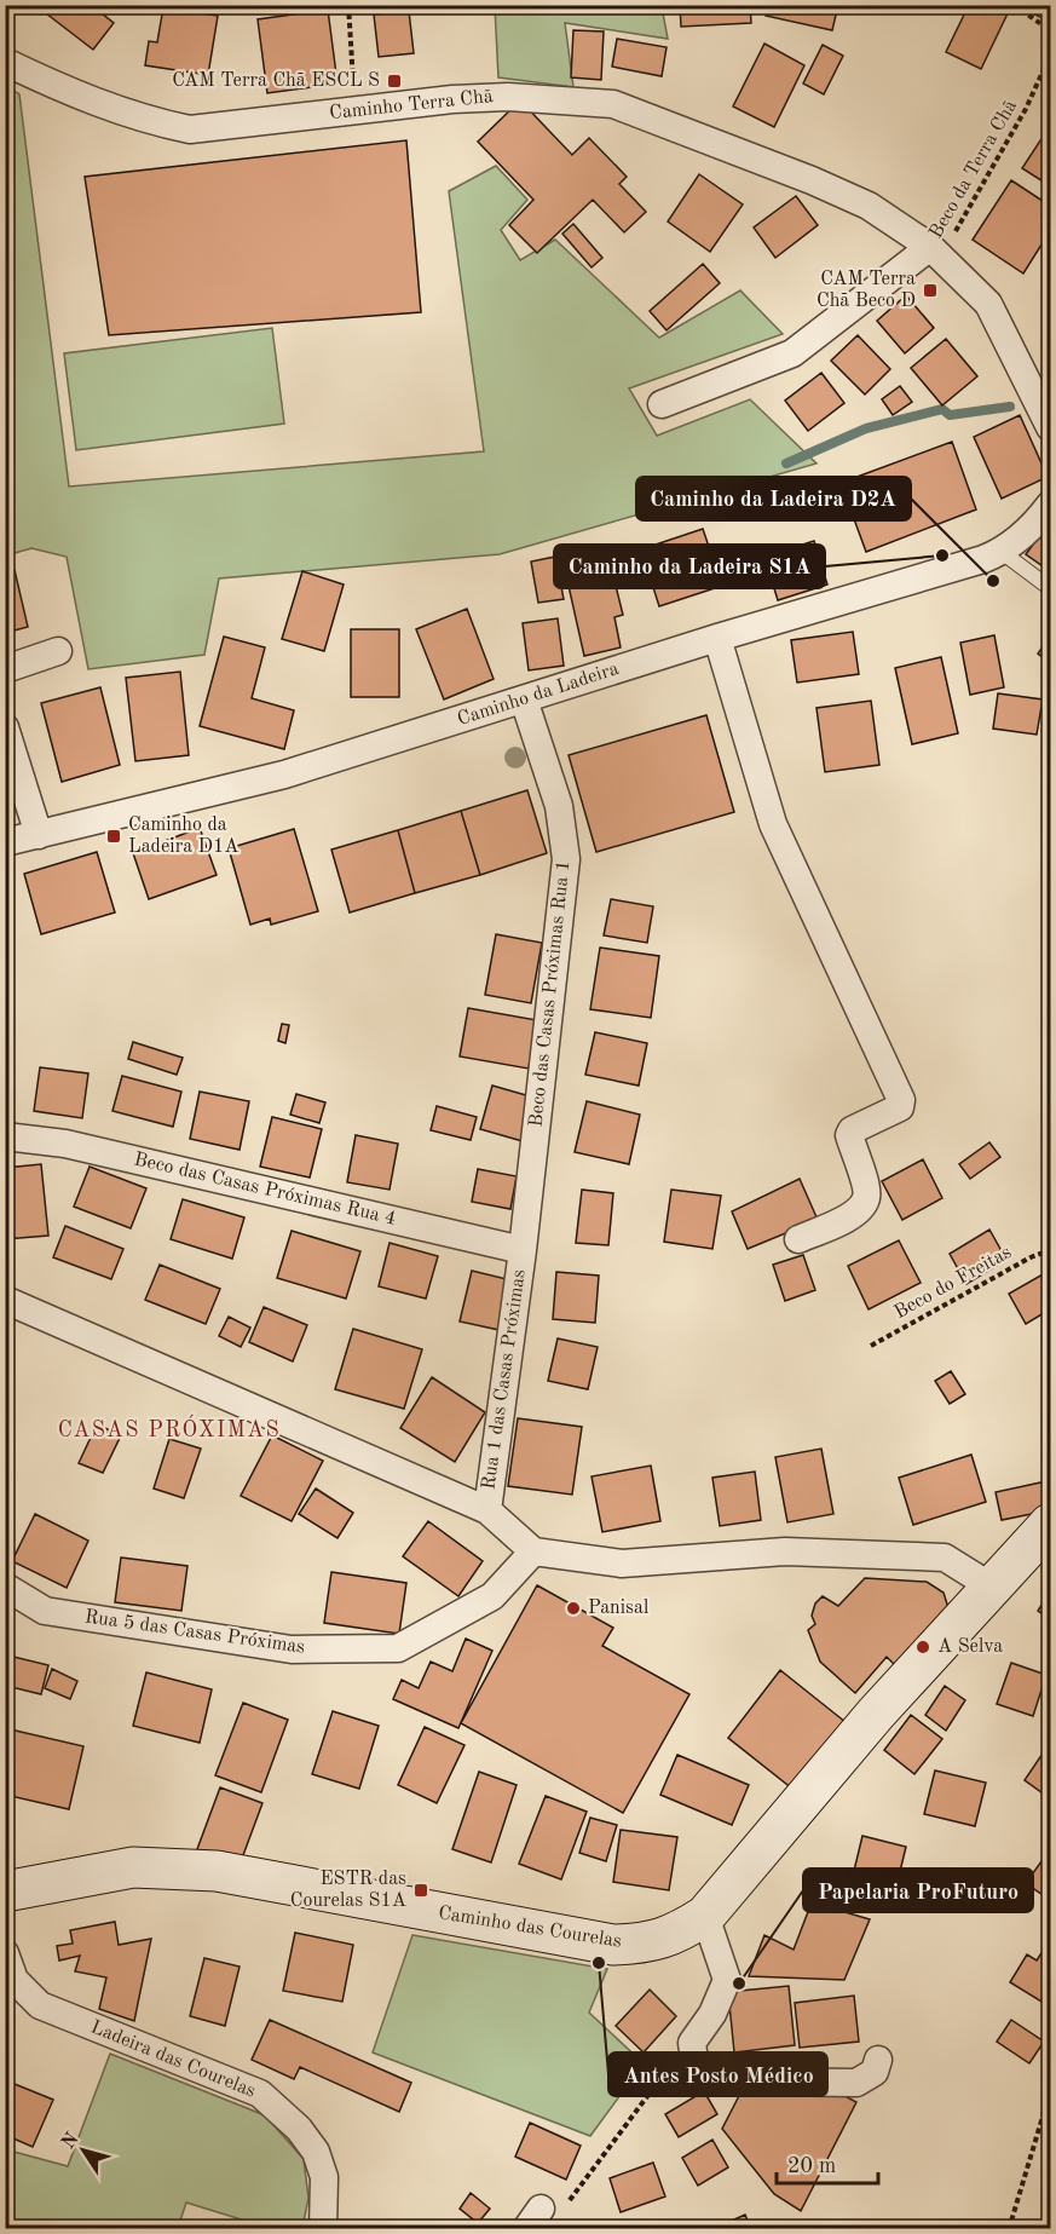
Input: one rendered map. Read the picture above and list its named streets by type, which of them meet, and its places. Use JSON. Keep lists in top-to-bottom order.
{
  "streets": {
    "street": [
      "Caminho Terra Chã",
      "Caminho da Ladeira",
      "Beco das Casas Próximas Rua 1",
      "Beco das Casas Próximas Rua 4",
      "Rua 1 das Casas Próximas",
      "Rua 5 das Casas Próximas",
      "Caminho das Courelas",
      "Ladeira das Courelas"
    ],
    "path": ["Beco da Terra Chã", "Beco do Freitas"]
  },
  "crossings": [
    ["Caminho Terra Chã", "Beco da Terra Chã"],
    ["Caminho da Ladeira", "Beco das Casas Próximas Rua 1"],
    ["Beco das Casas Próximas Rua 1", "Beco das Casas Próximas Rua 4"],
    ["Beco das Casas Próximas Rua 1", "Rua 1 das Casas Próximas"],
    ["Beco das Casas Próximas Rua 4", "Rua 1 das Casas Próximas"]
  ],
  "districts": ["CASAS PRÓXIMAS"],
  "places": {
    "transit": [
      "CAM Terra Chã ESCL S",
      "CAM Terra Chã Beco D",
      "Caminho da Ladeira D1A",
      "ESTR das Courelas S1A"
    ],
    "other": [
      "Caminho da Ladeira S1A",
      "Caminho da Ladeira D2A",
      "Panisal",
      "A Selva",
      "Antes Posto Médico",
      "Papelaria ProFuturo"
    ]
  },
  "scale_bar": "20 m",
  "north": "top left"
}
